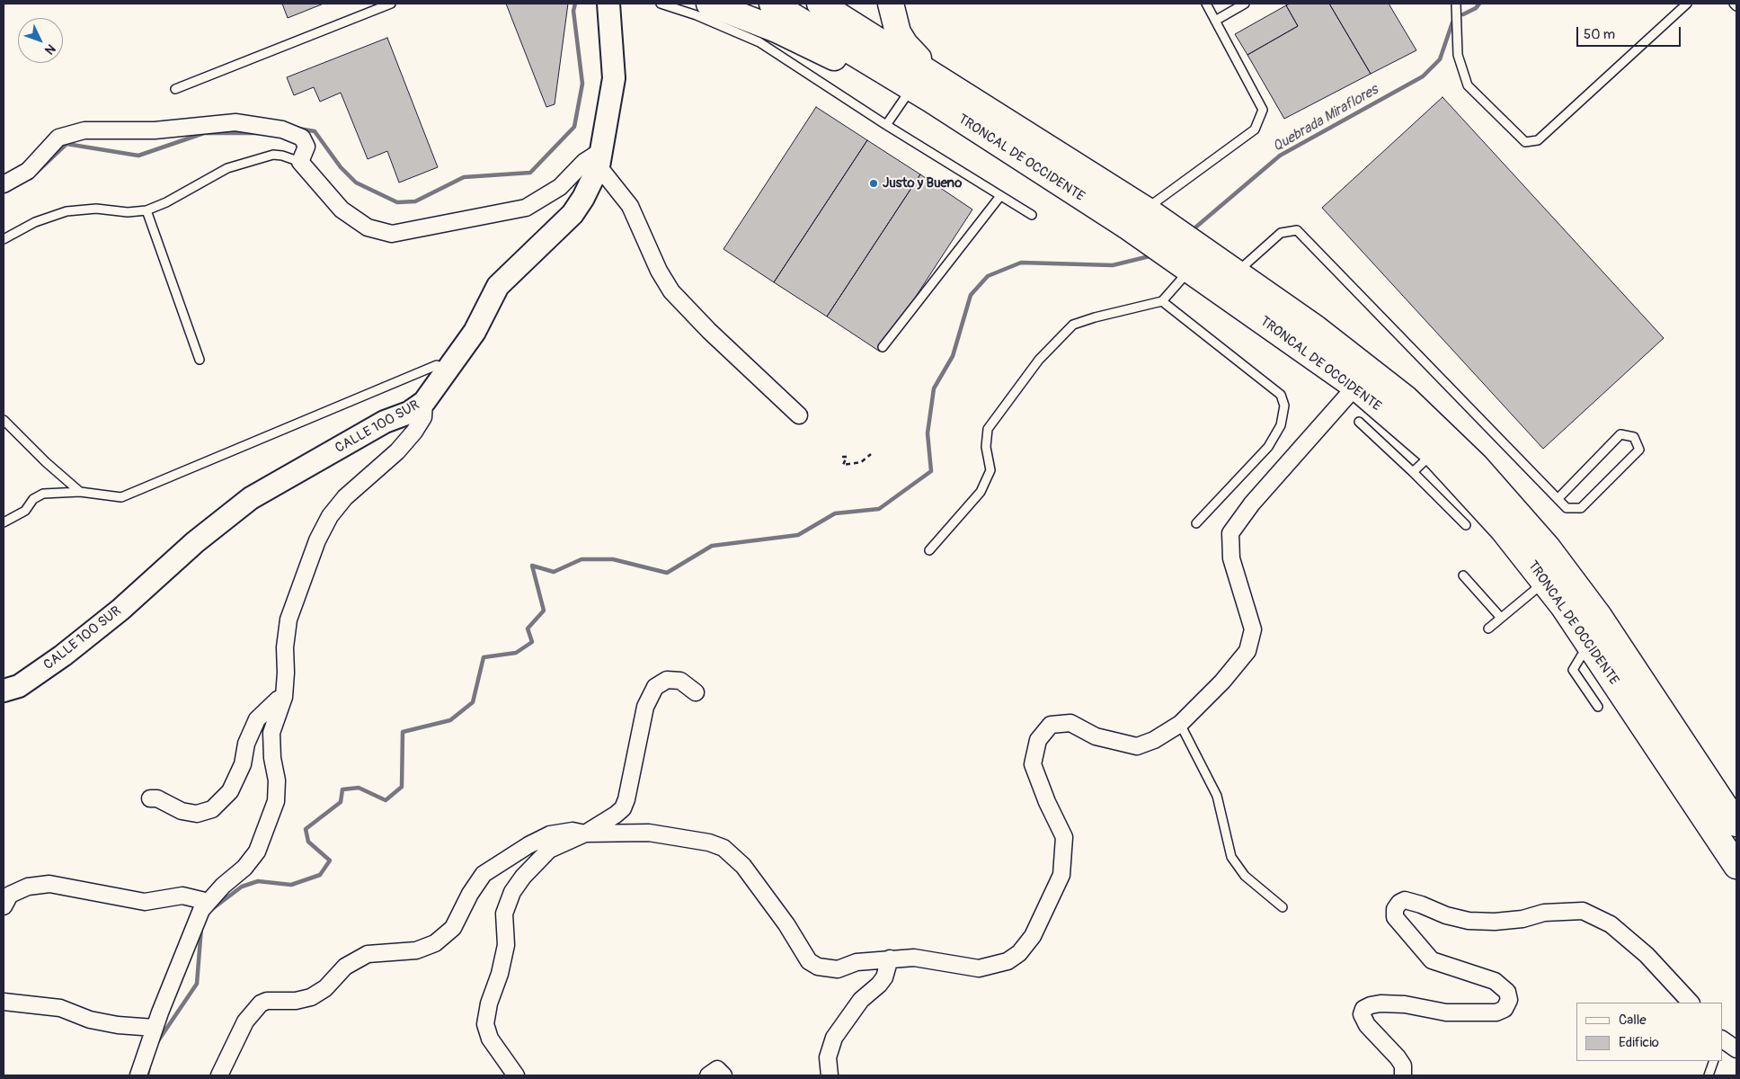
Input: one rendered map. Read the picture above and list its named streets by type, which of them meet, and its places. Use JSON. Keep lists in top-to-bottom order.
{
  "streets": {
    "highway": ["TRONCAL DE OCCIDENTE"],
    "street": ["CALLE 100 SUR"]
  },
  "water": ["Quebrada Miraflores"],
  "places": ["Justo y Bueno"],
  "legend": ["Calle", "Edificio"],
  "scale_bar": "50 m",
  "north": "bottom right"
}
